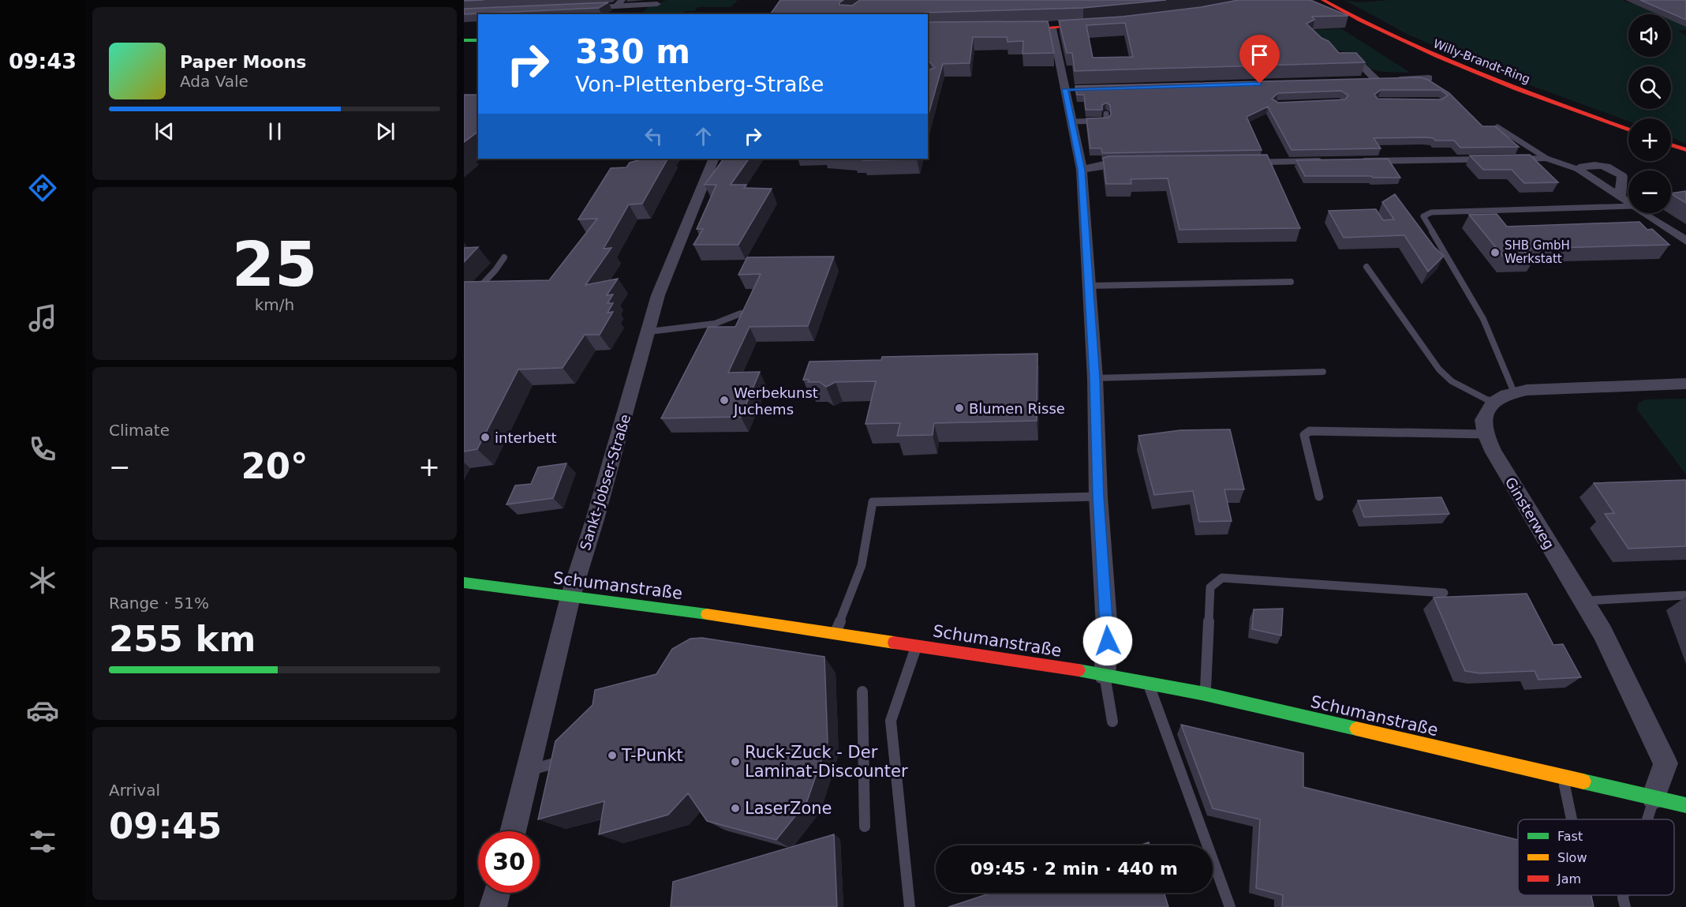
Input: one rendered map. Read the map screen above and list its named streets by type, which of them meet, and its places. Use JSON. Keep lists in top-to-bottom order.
{
  "streets": {
    "street": [
      "Willy-Brandt-Ring",
      "Sankt-Jobser-Straße",
      "Ginsterweg",
      "Schumanstraße"
    ]
  },
  "crossings": [
    ["Sankt-Jobser-Straße", "Schumanstraße"],
    ["Ginsterweg", "Schumanstraße"]
  ],
  "places": [
    "SHB GmbH Werkstatt",
    "Werbekunst Juchems",
    "Blumen Risse",
    "interbett",
    "T-Punkt",
    "Ruck-Zuck - Der Laminat-Discounter",
    "LaserZone"
  ],
  "legend": ["Fast", "Slow", "Jam"],
  "page": {
    "tabs": "09:43",
    "map_buttons": ["+", "−"],
    "turn": ["330 m", "Von-Plettenberg-Straße"],
    "song": ["Paper Moons", "Ada Vale"],
    "tile": [
      ["25", "km/h"],
      "Climate",
      ["Range · 51%", "255 km"],
      ["Arrival", "09:45"]
    ],
    "heat": ["−", "20°", "+"],
    "limit": "30",
    "trip": "09:45 · 2 min · 440 m"
  }
}
